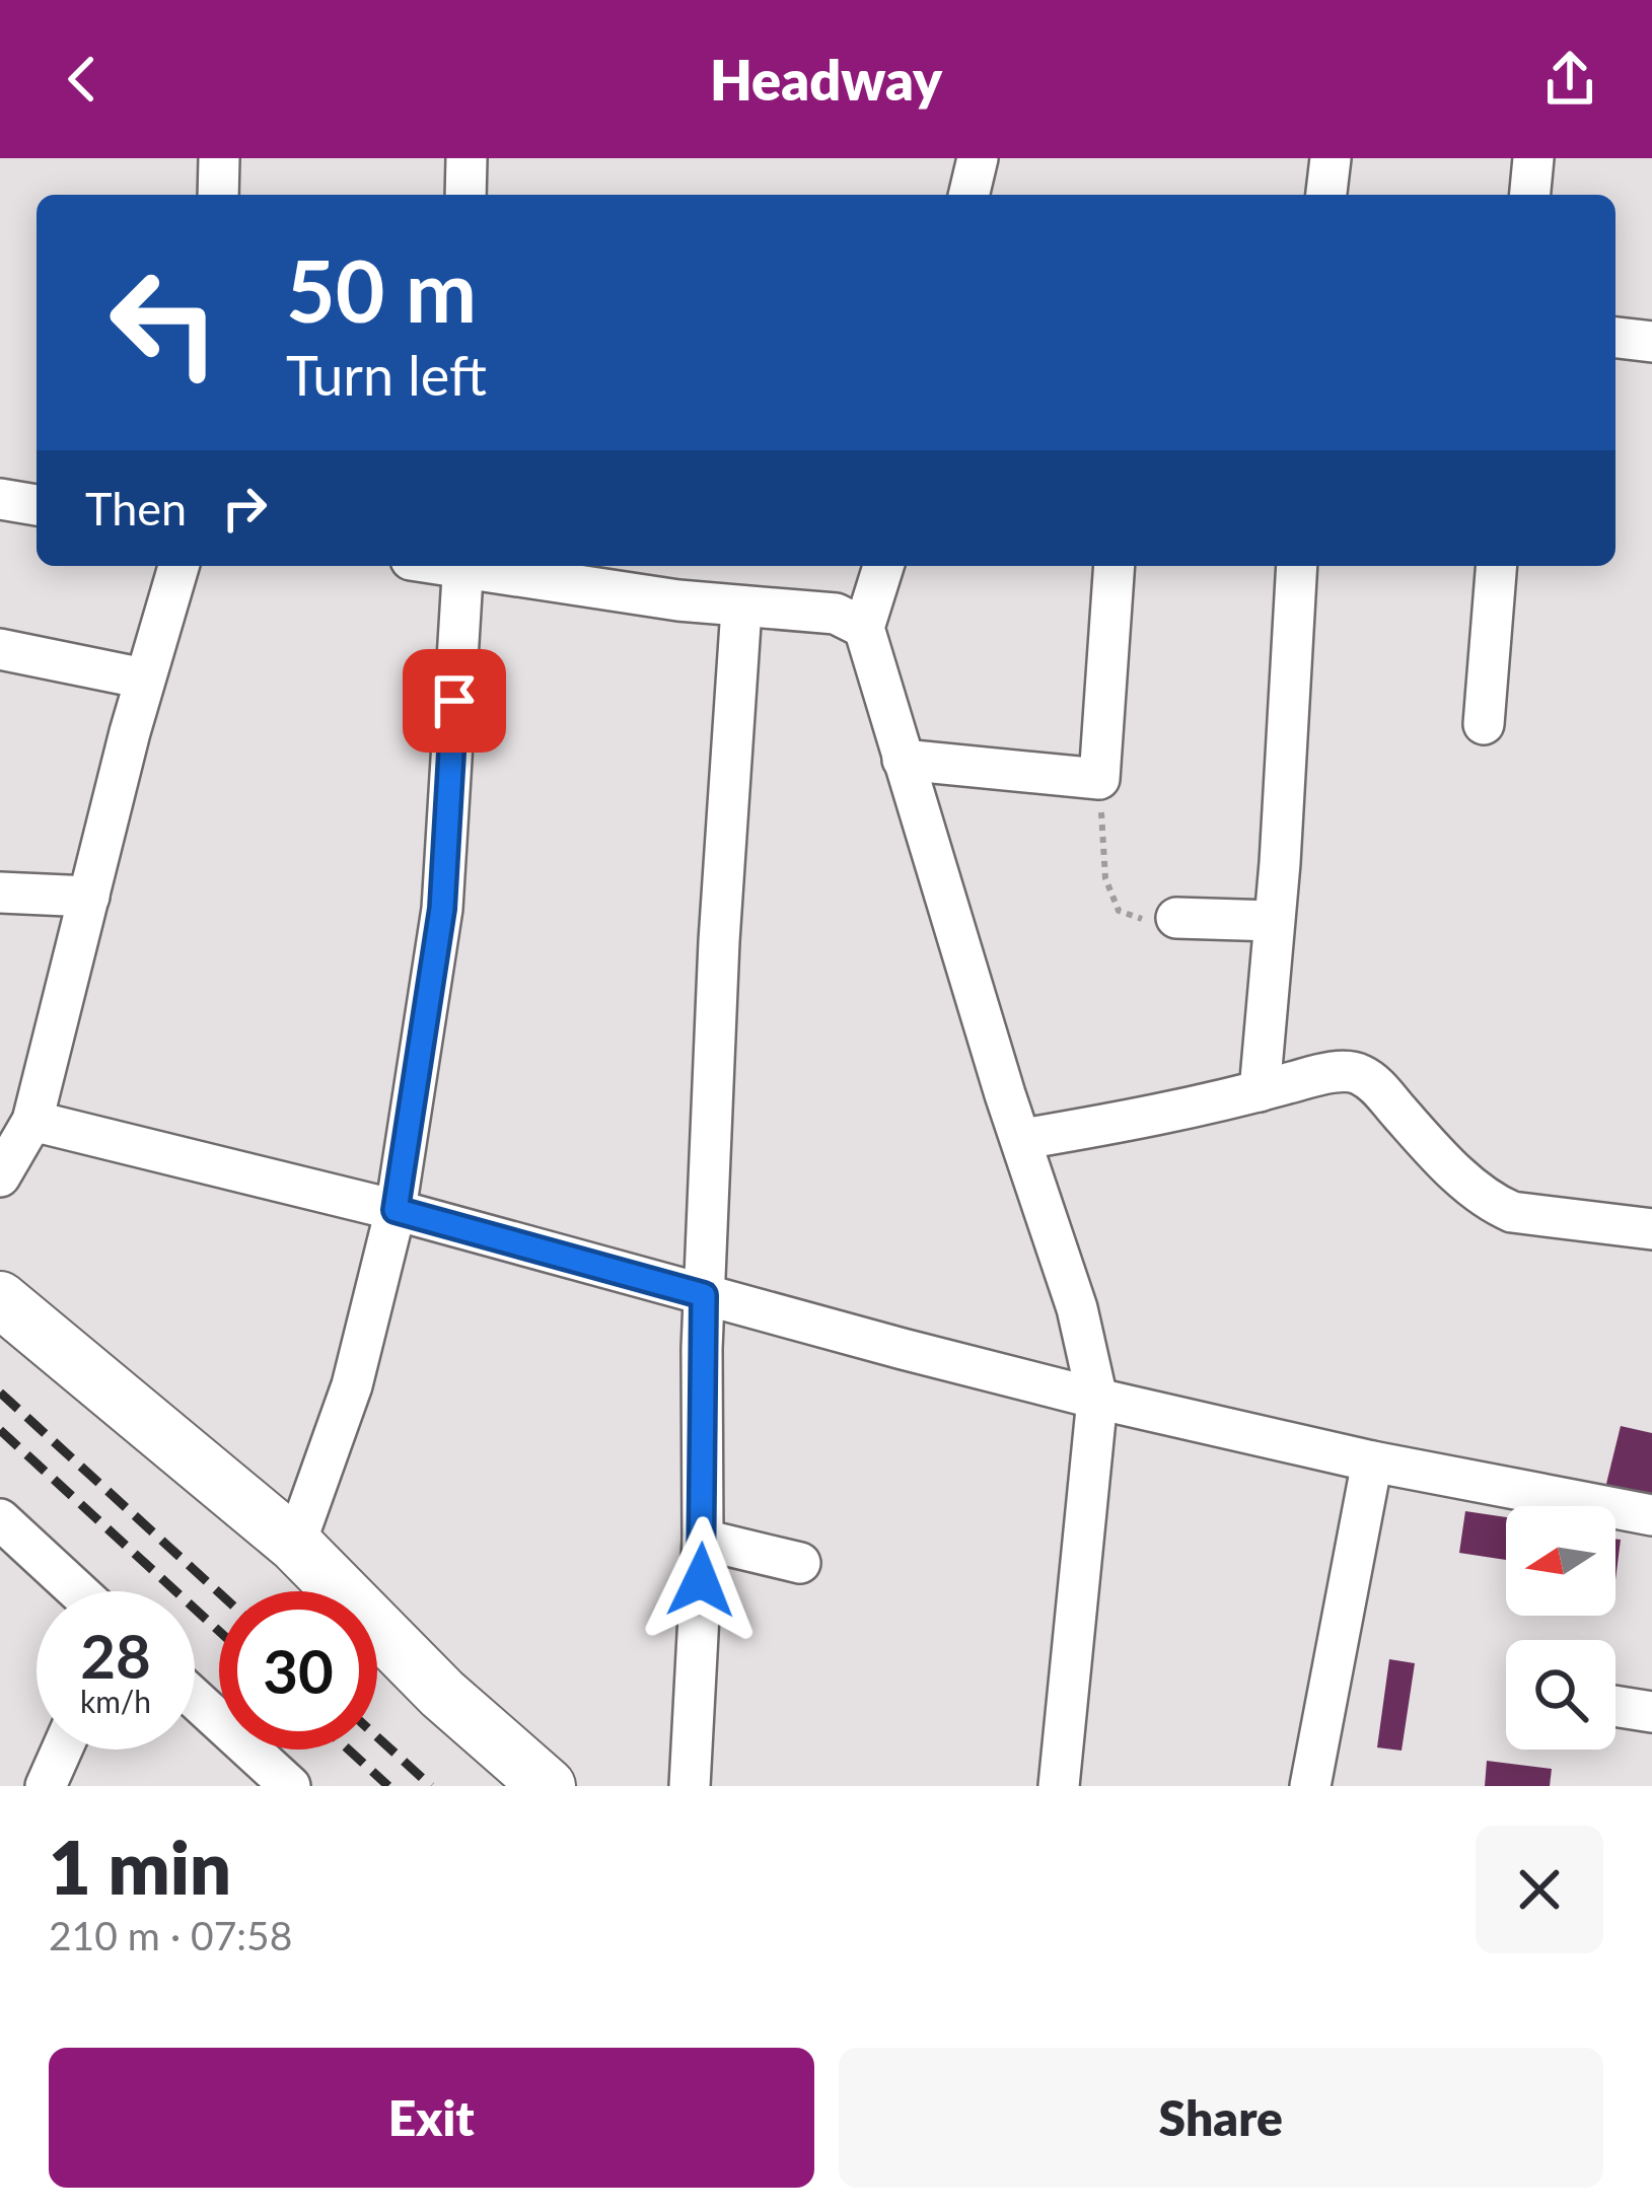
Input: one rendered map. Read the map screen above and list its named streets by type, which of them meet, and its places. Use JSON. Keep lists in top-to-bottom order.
{
  "north": "left",
  "page": {
    "header": "Headway",
    "turn": ["50 m", "Turn left"],
    "then": "Then",
    "speed": "28 km/h",
    "limit": "30",
    "heading": ["1 min", "210 m · 07:58"],
    "buttons": ["Exit", "Share"]
  }
}
